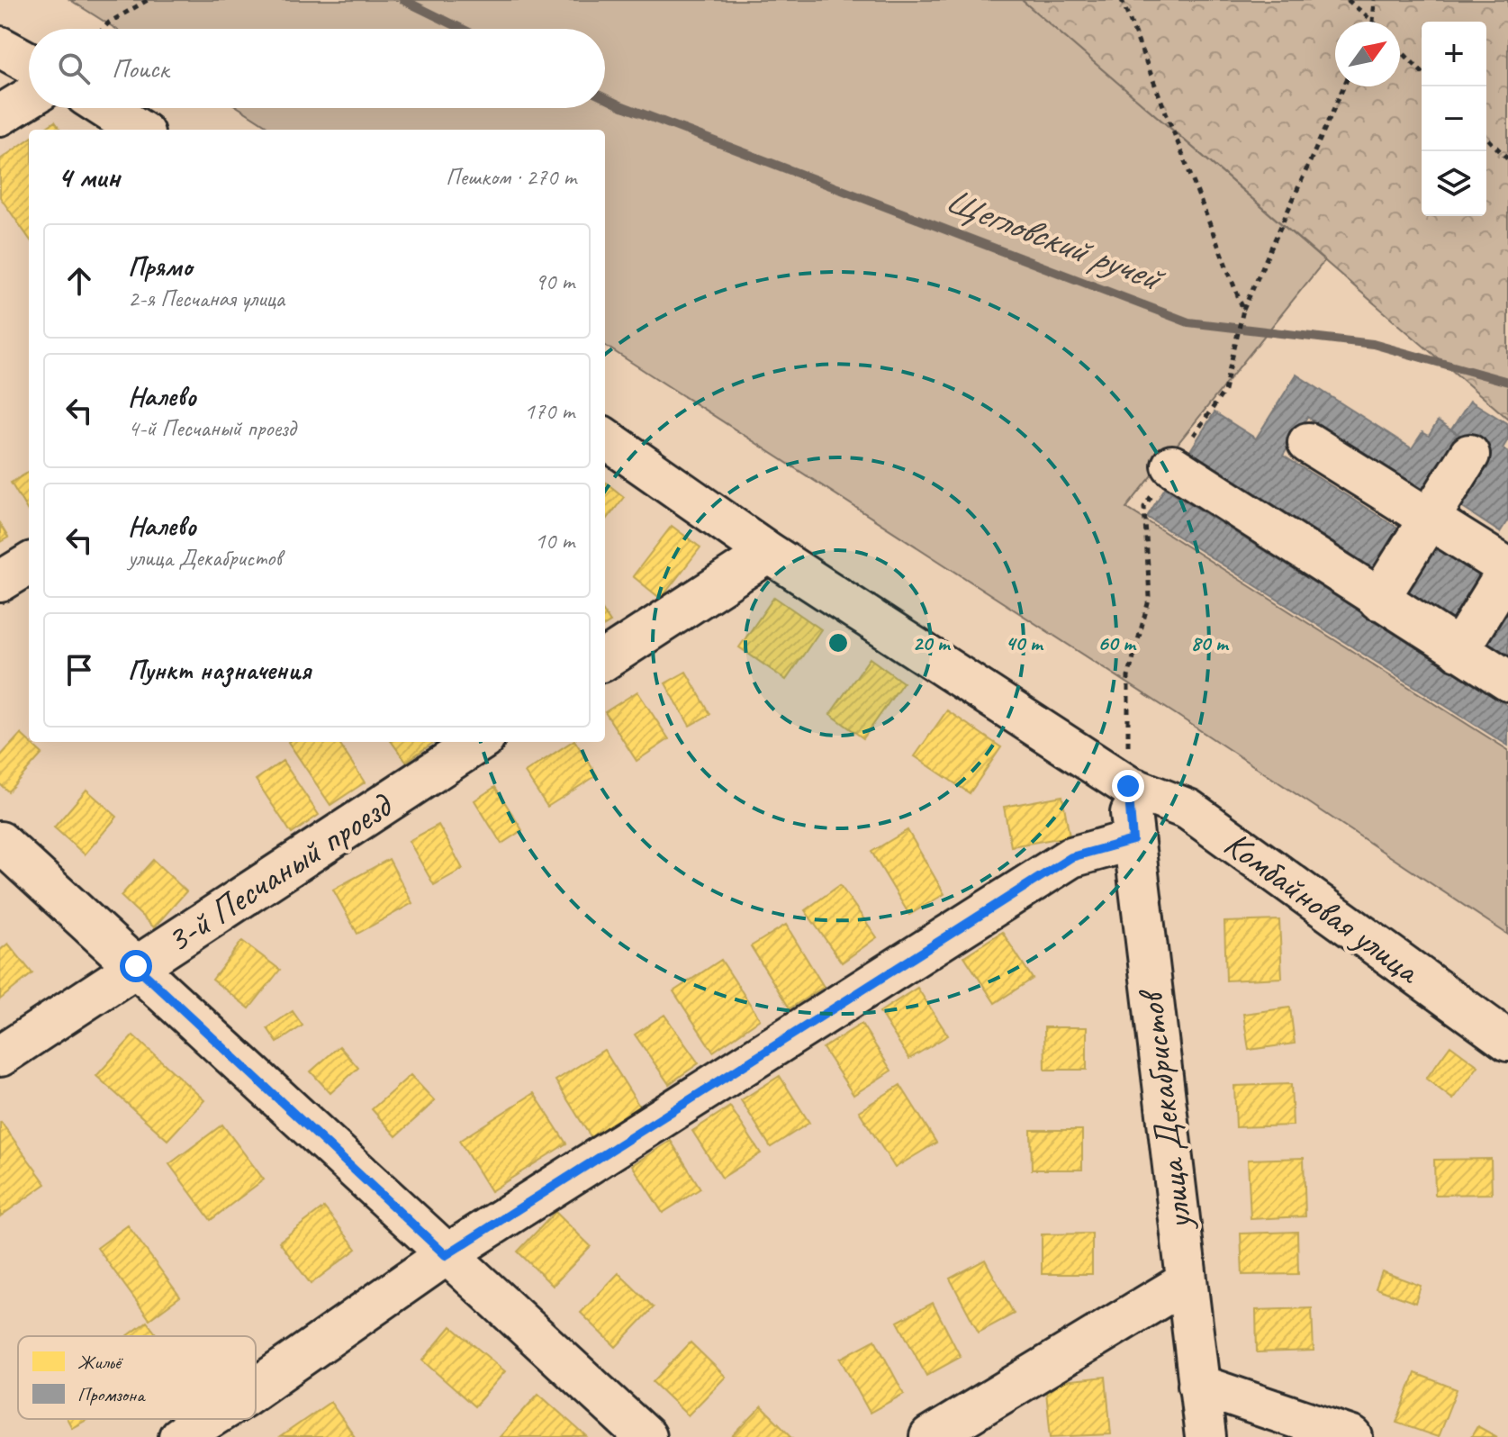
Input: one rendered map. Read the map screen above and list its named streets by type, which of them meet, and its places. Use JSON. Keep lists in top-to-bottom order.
{
  "streets": {
    "street": ["3-й Песчаный проезд", "Комбайновая улица", "улица Декабристов"]
  },
  "crossings": [
    ["Комбайновая улица", "улица Декабристов"]
  ],
  "water": ["Щегловский ручей"],
  "legend": ["Жильё", "Промзона"],
  "north": "top right",
  "page": {
    "map_buttons": ["+", "−"],
    "search": "Поиск",
    "heading": ["4 мин", "Пешком · 270 m"],
    "list": [
      ["Прямо", "2-я Песчаная улица", "90 m"],
      ["Налево", "4-й Песчаный проезд", "170 m"],
      ["Налево", "улица Декабристов", "10 m"],
      "Пункт назначения"
    ]
  },
  "rings": [
    "20 m",
    "40 m",
    "60 m",
    "80 m"
  ]
}
